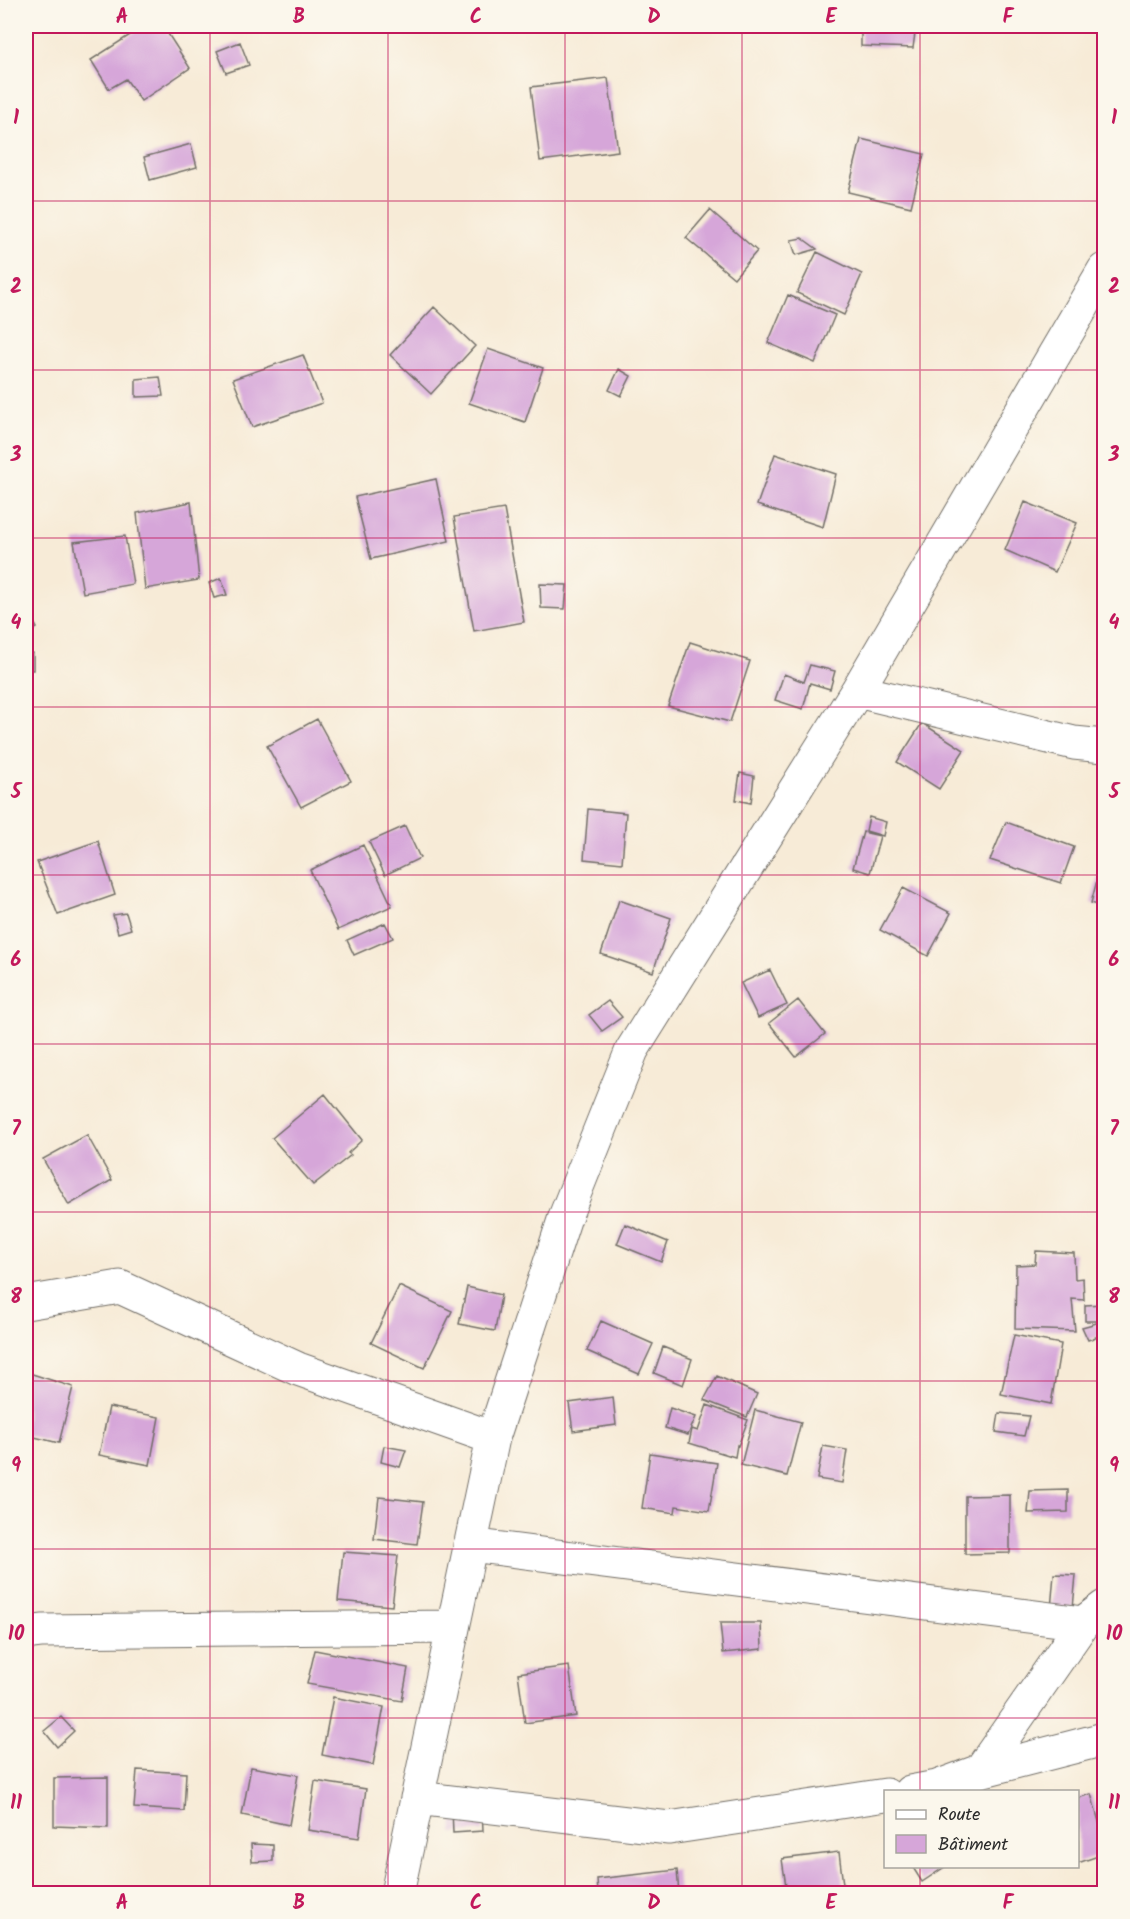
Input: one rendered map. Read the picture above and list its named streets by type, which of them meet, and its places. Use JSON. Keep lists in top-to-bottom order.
{
  "legend": ["Route", "Bâtiment"],
  "grid": {
    "columns": [
      "A",
      "B",
      "C",
      "D",
      "E",
      "F"
    ],
    "rows": [
      "1",
      "2",
      "3",
      "4",
      "5",
      "6",
      "7",
      "8",
      "9",
      "10",
      "11"
    ]
  }
}
